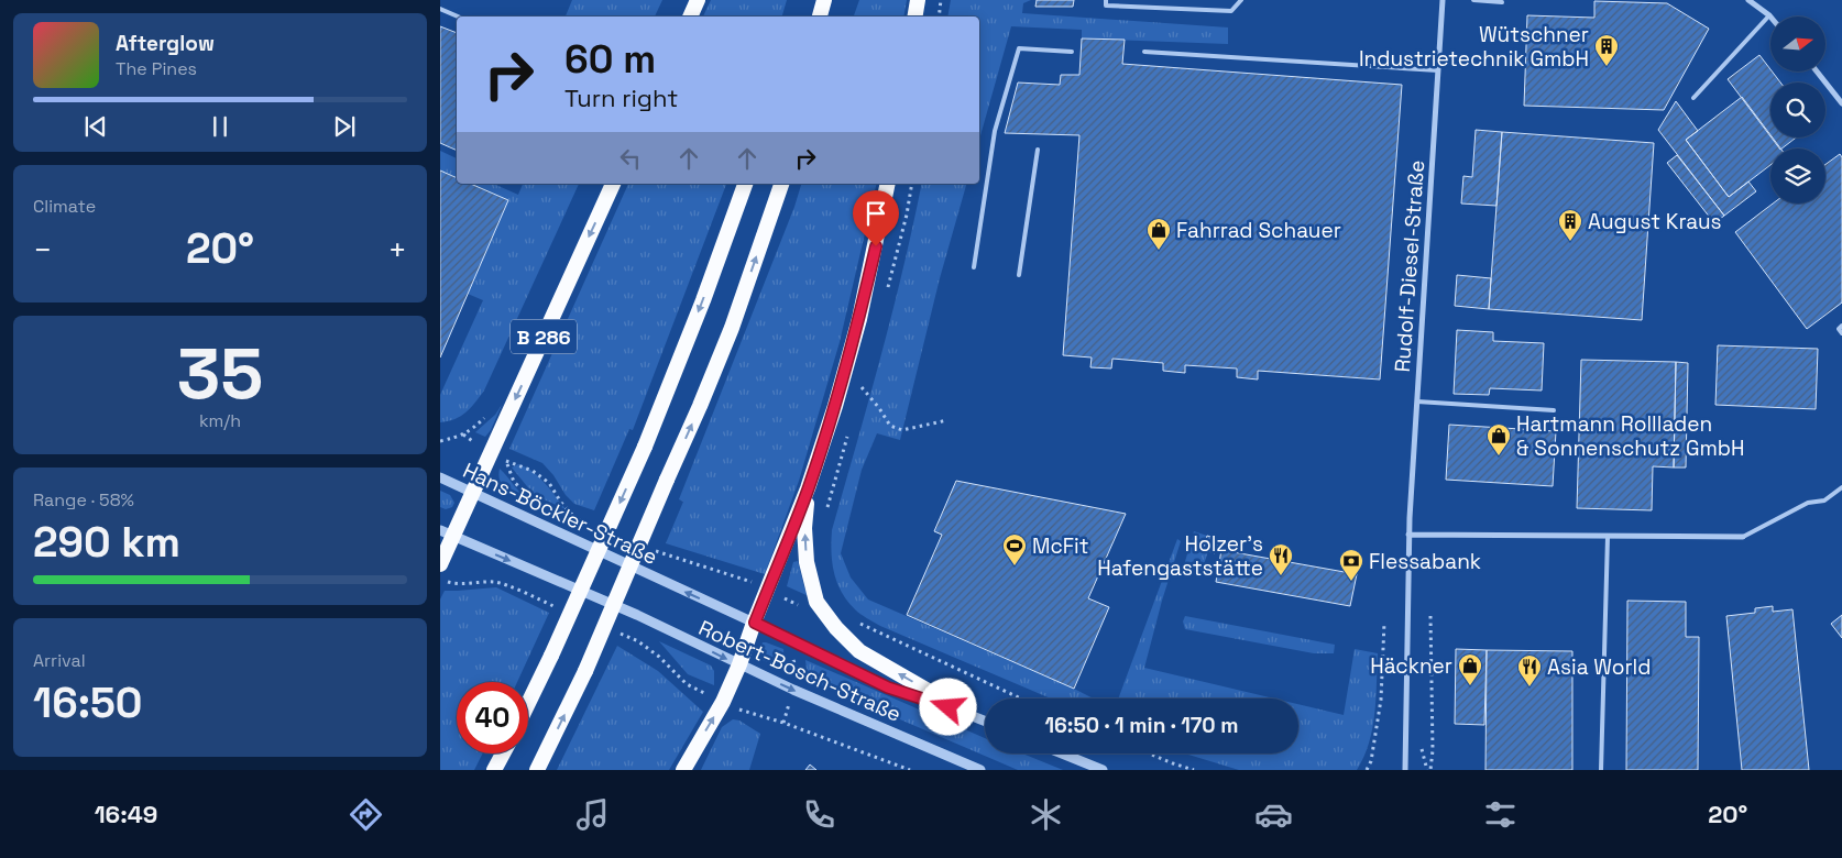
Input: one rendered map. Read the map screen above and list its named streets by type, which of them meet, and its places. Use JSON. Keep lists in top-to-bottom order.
{
  "streets": {
    "highway": ["B 286"],
    "street": ["Rudolf-Diesel-Straße", "Hans-Böckler-Straße", "Robert-Bosch-Straße"]
  },
  "crossings": [
    ["B 286", "Hans-Böckler-Straße"],
    ["B 286", "Robert-Bosch-Straße"],
    ["Hans-Böckler-Straße", "Robert-Bosch-Straße"]
  ],
  "places": {
    "building": ["Wütschner Industrietechnik GmbH", "August Kraus"],
    "shop": ["Fahrrad Schauer", "Hartmann Rollladen & Sonnenschutz GmbH", "Häckner"],
    "sports": ["McFit"],
    "restaurant": ["Holzer's Hafengaststätte", "Asia World"],
    "bank": ["Flessabank"]
  },
  "north": "right",
  "page": {
    "turn": ["60 m", "Turn right"],
    "song": ["Afterglow", "The Pines"],
    "tile": [
      "Climate",
      ["35", "km/h"],
      ["Range · 58%", "290 km"],
      ["Arrival", "16:50"]
    ],
    "heat": ["−", "20°", "+"],
    "limit": "40",
    "trip": "16:50 · 1 min · 170 m",
    "tabs": ["16:49", "20°"]
  }
}
